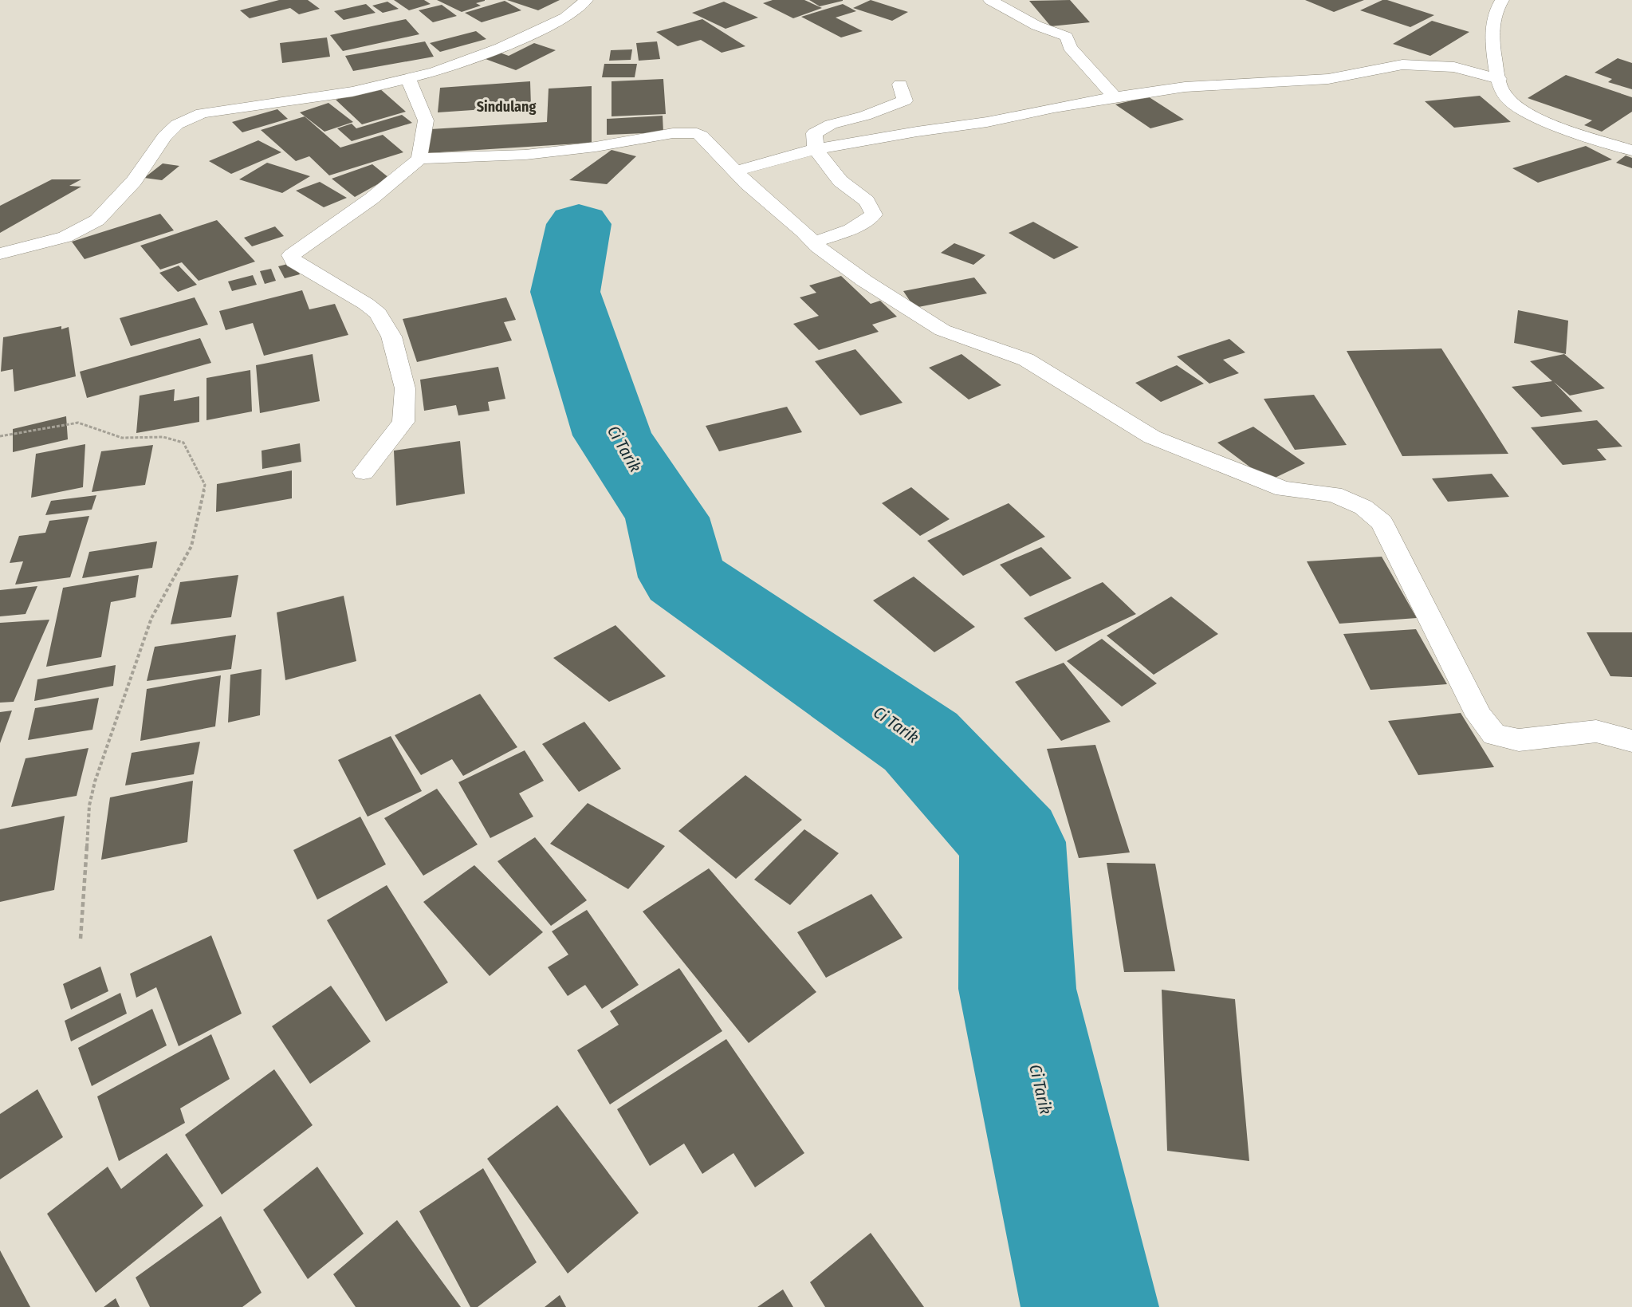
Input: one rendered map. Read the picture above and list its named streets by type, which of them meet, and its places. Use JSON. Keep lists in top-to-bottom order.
{
  "districts": ["Sindulang"],
  "water": ["Ci Tarik"]
}
